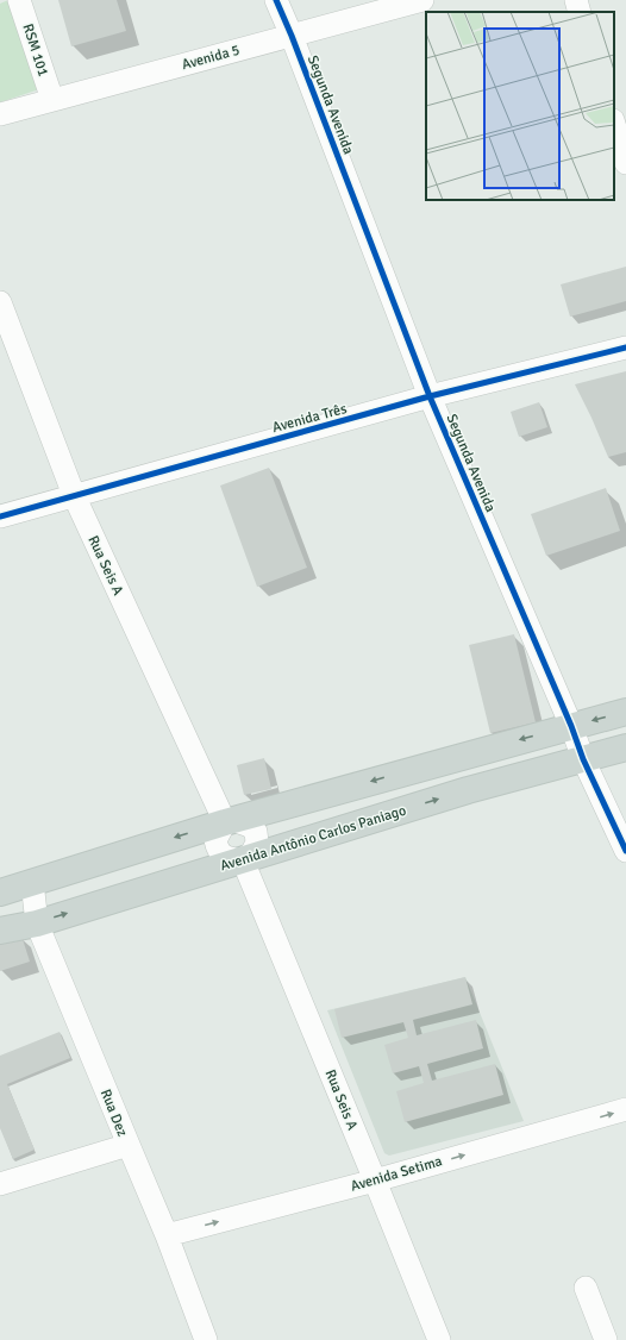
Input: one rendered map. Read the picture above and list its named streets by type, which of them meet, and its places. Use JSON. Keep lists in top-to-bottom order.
{
  "streets": {
    "main road": ["Avenida Antônio Carlos Paniago"],
    "street": [
      "RSM 101",
      "Avenida 5",
      "Segunda Avenida",
      "Avenida Três",
      "Rua Seis A",
      "Rua Dez",
      "Avenida Setima"
    ]
  },
  "crossings": [
    ["RSM 101", "Avenida 5"],
    ["Avenida 5", "Segunda Avenida"],
    ["Segunda Avenida", "Avenida Três"],
    ["Segunda Avenida", "Avenida Antônio Carlos Paniago"],
    ["Avenida Três", "Rua Seis A"],
    ["Rua Seis A", "Avenida Antônio Carlos Paniago"],
    ["Rua Seis A", "Avenida Setima"],
    ["Avenida Antônio Carlos Paniago", "Rua Dez"],
    ["Rua Dez", "Avenida Setima"]
  ],
  "one_way": ["Avenida Setima"]
}
